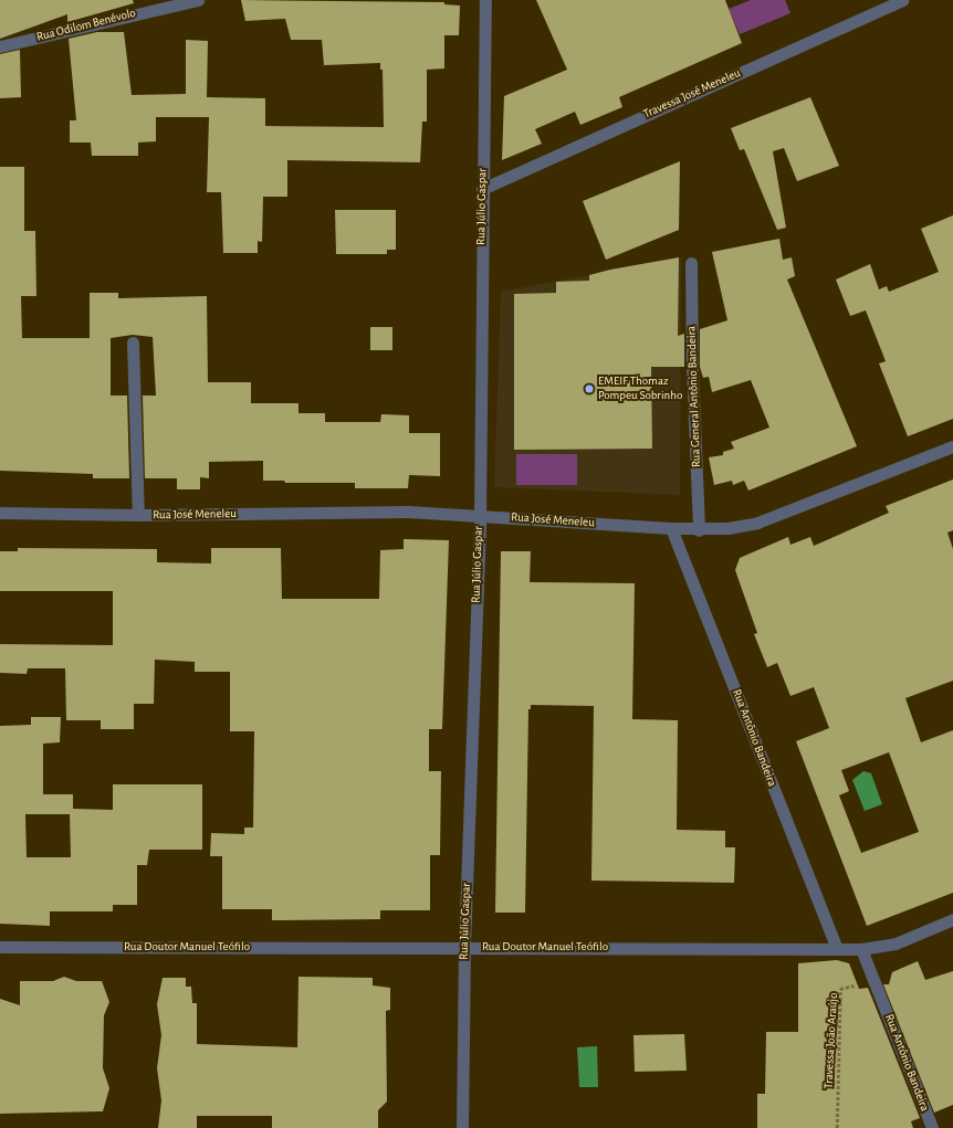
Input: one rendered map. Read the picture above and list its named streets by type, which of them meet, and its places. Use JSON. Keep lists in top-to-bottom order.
{
  "streets": {
    "street": [
      "Rua Odilom Benévolo",
      "Travessa José Meneleu",
      "Rua Júlio Gaspar",
      "Rua General Antônio Bandeira",
      "Rua José Meneleu",
      "Rua Antônio Bandeira",
      "Rua Doutor Manuel Teófilo"
    ],
    "path": ["Travessa João Araújo"]
  },
  "crossings": [
    ["Travessa José Meneleu", "Rua Júlio Gaspar"],
    ["Rua Júlio Gaspar", "Rua José Meneleu"],
    ["Rua Júlio Gaspar", "Rua Doutor Manuel Teófilo"],
    ["Rua General Antônio Bandeira", "Rua José Meneleu"],
    ["Rua José Meneleu", "Rua Antônio Bandeira"],
    ["Rua Antônio Bandeira", "Rua Doutor Manuel Teófilo"],
    ["Rua Antônio Bandeira", "Travessa João Araújo"]
  ],
  "places": ["EMEIF Thomaz Pompeu Sobrinho"]
}
